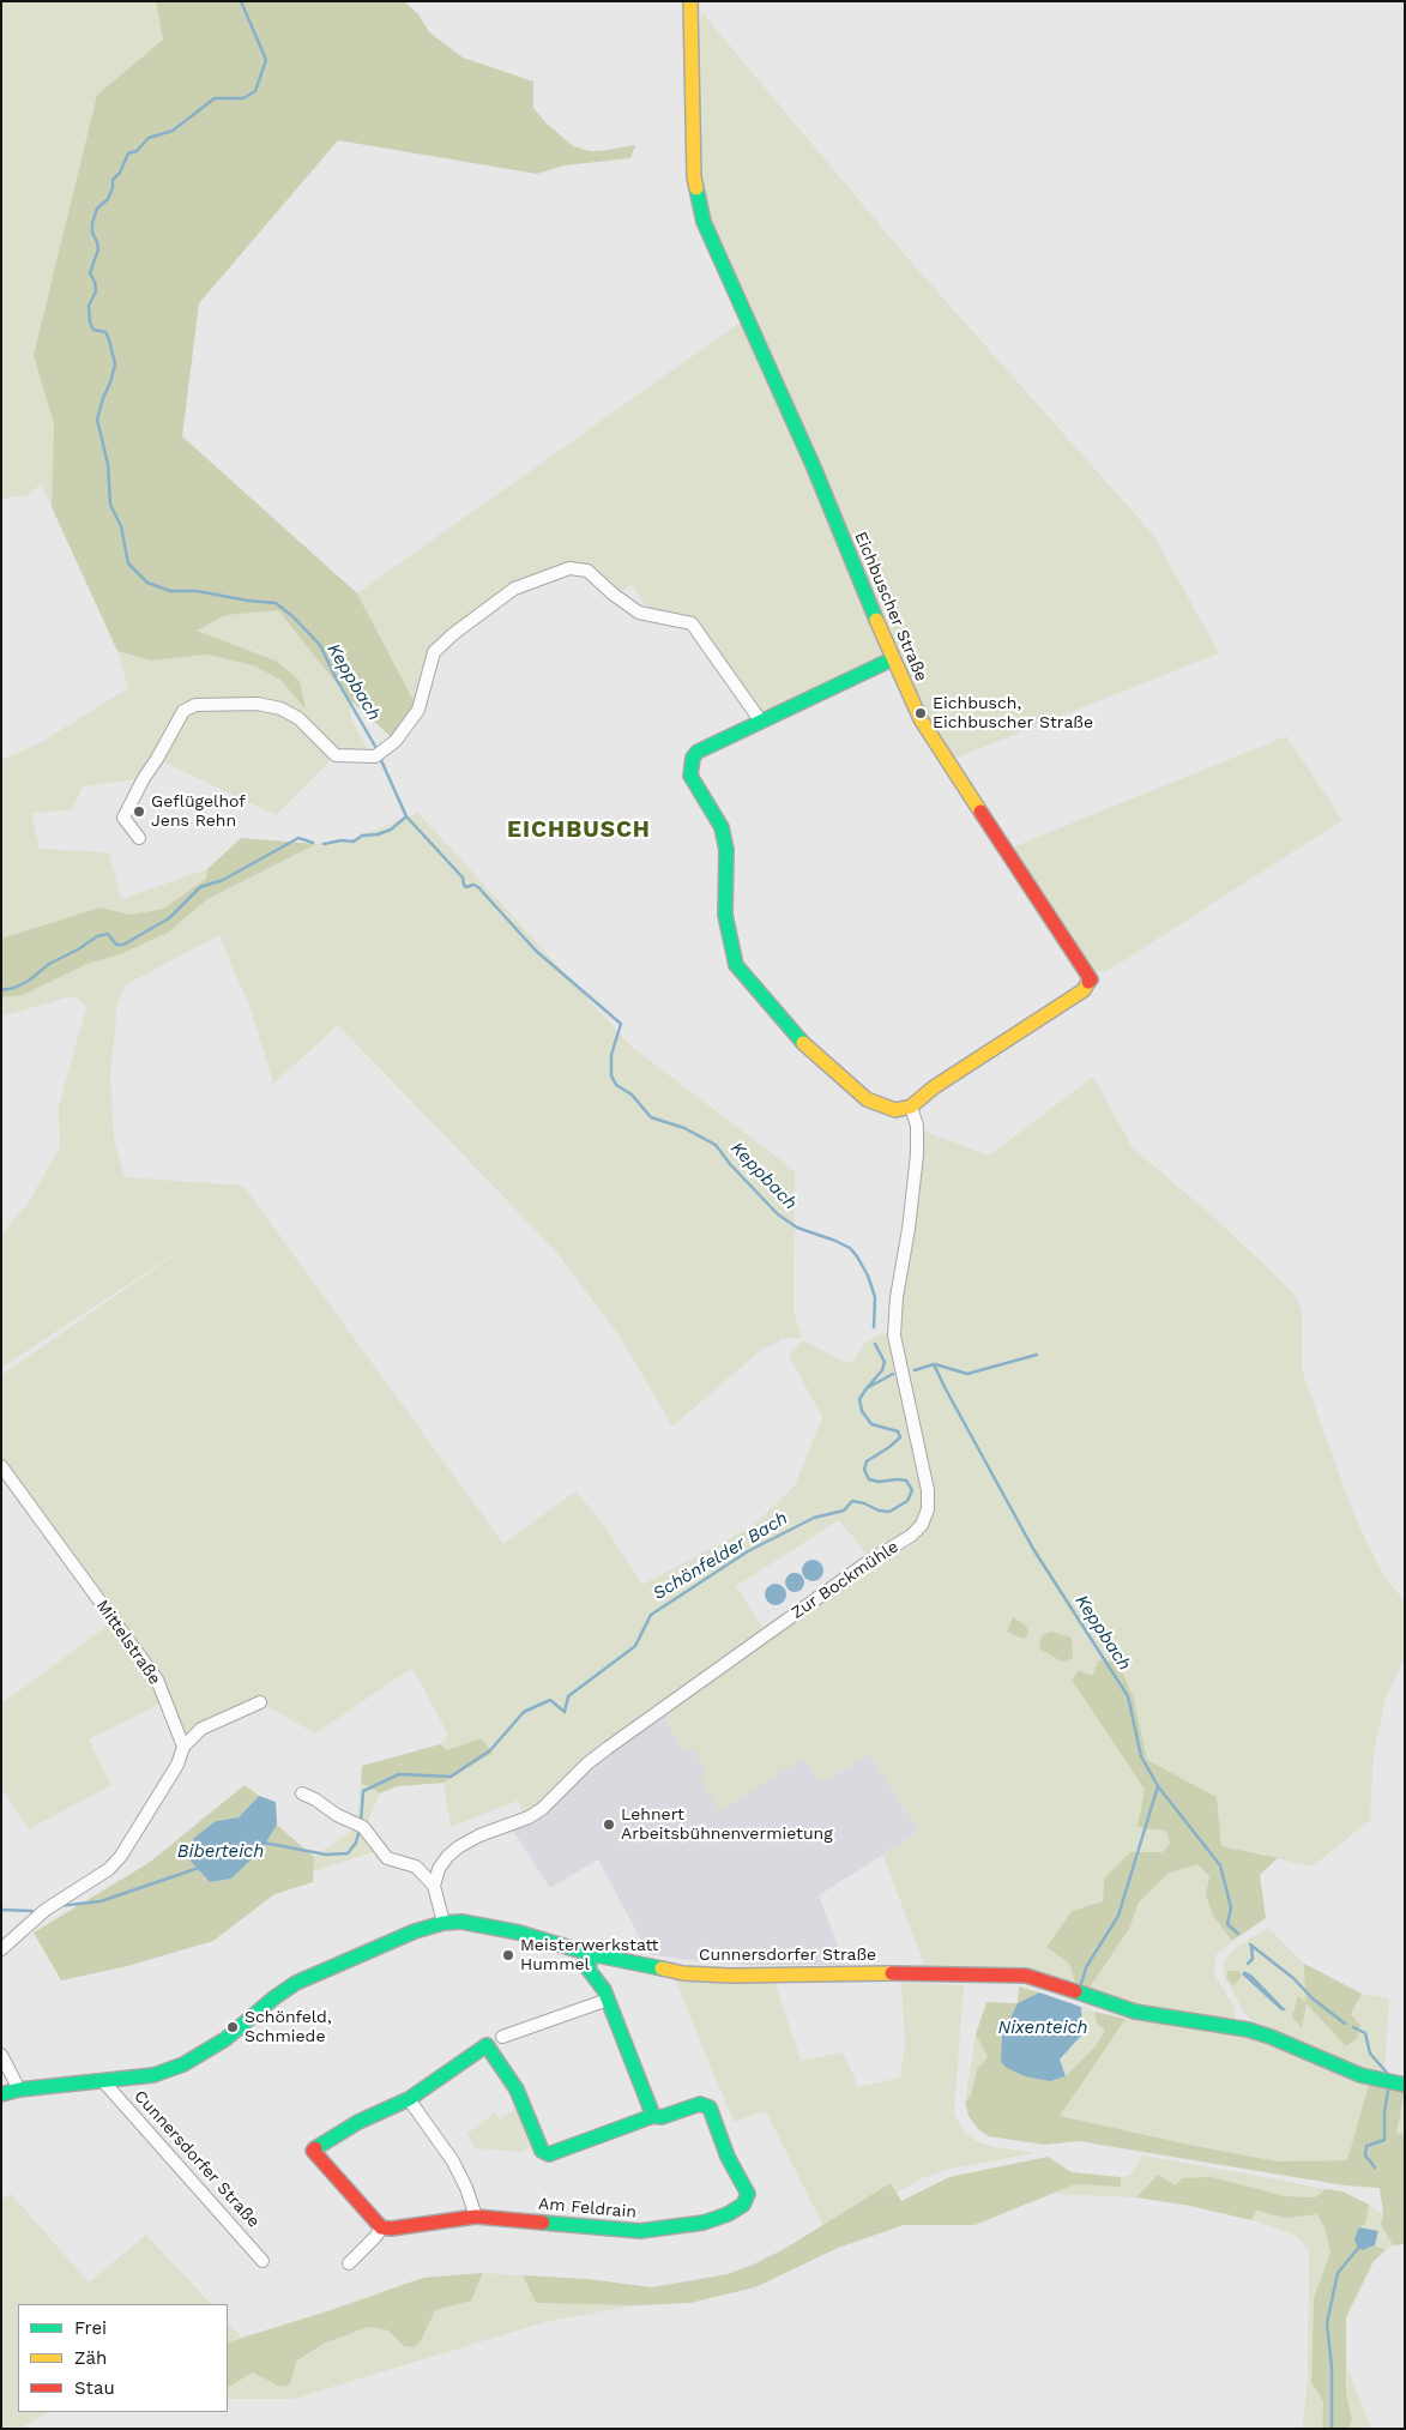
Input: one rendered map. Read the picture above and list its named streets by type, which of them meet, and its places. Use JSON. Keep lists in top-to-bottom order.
{
  "streets": {
    "street": [
      "Eichbuscher Straße",
      "Zur Bockmühle",
      "Mittelstraße",
      "Cunnersdorfer Straße",
      "Am Feldrain"
    ]
  },
  "crossings": [
    ["Eichbuscher Straße", "Zur Bockmühle"]
  ],
  "districts": ["EICHBUSCH"],
  "water": [
    "Keppbach",
    "Schönfelder Bach",
    "Biberteich",
    "Nixenteich"
  ],
  "places": [
    "Eichbusch, Eichbuscher Straße",
    "Geflügelhof Jens Rehn",
    "Lehnert Arbeitsbühnenvermietung",
    "Meisterwerkstatt Hummel",
    "Schönfeld, Schmiede"
  ],
  "legend": ["Frei", "Zäh", "Stau"]
}
